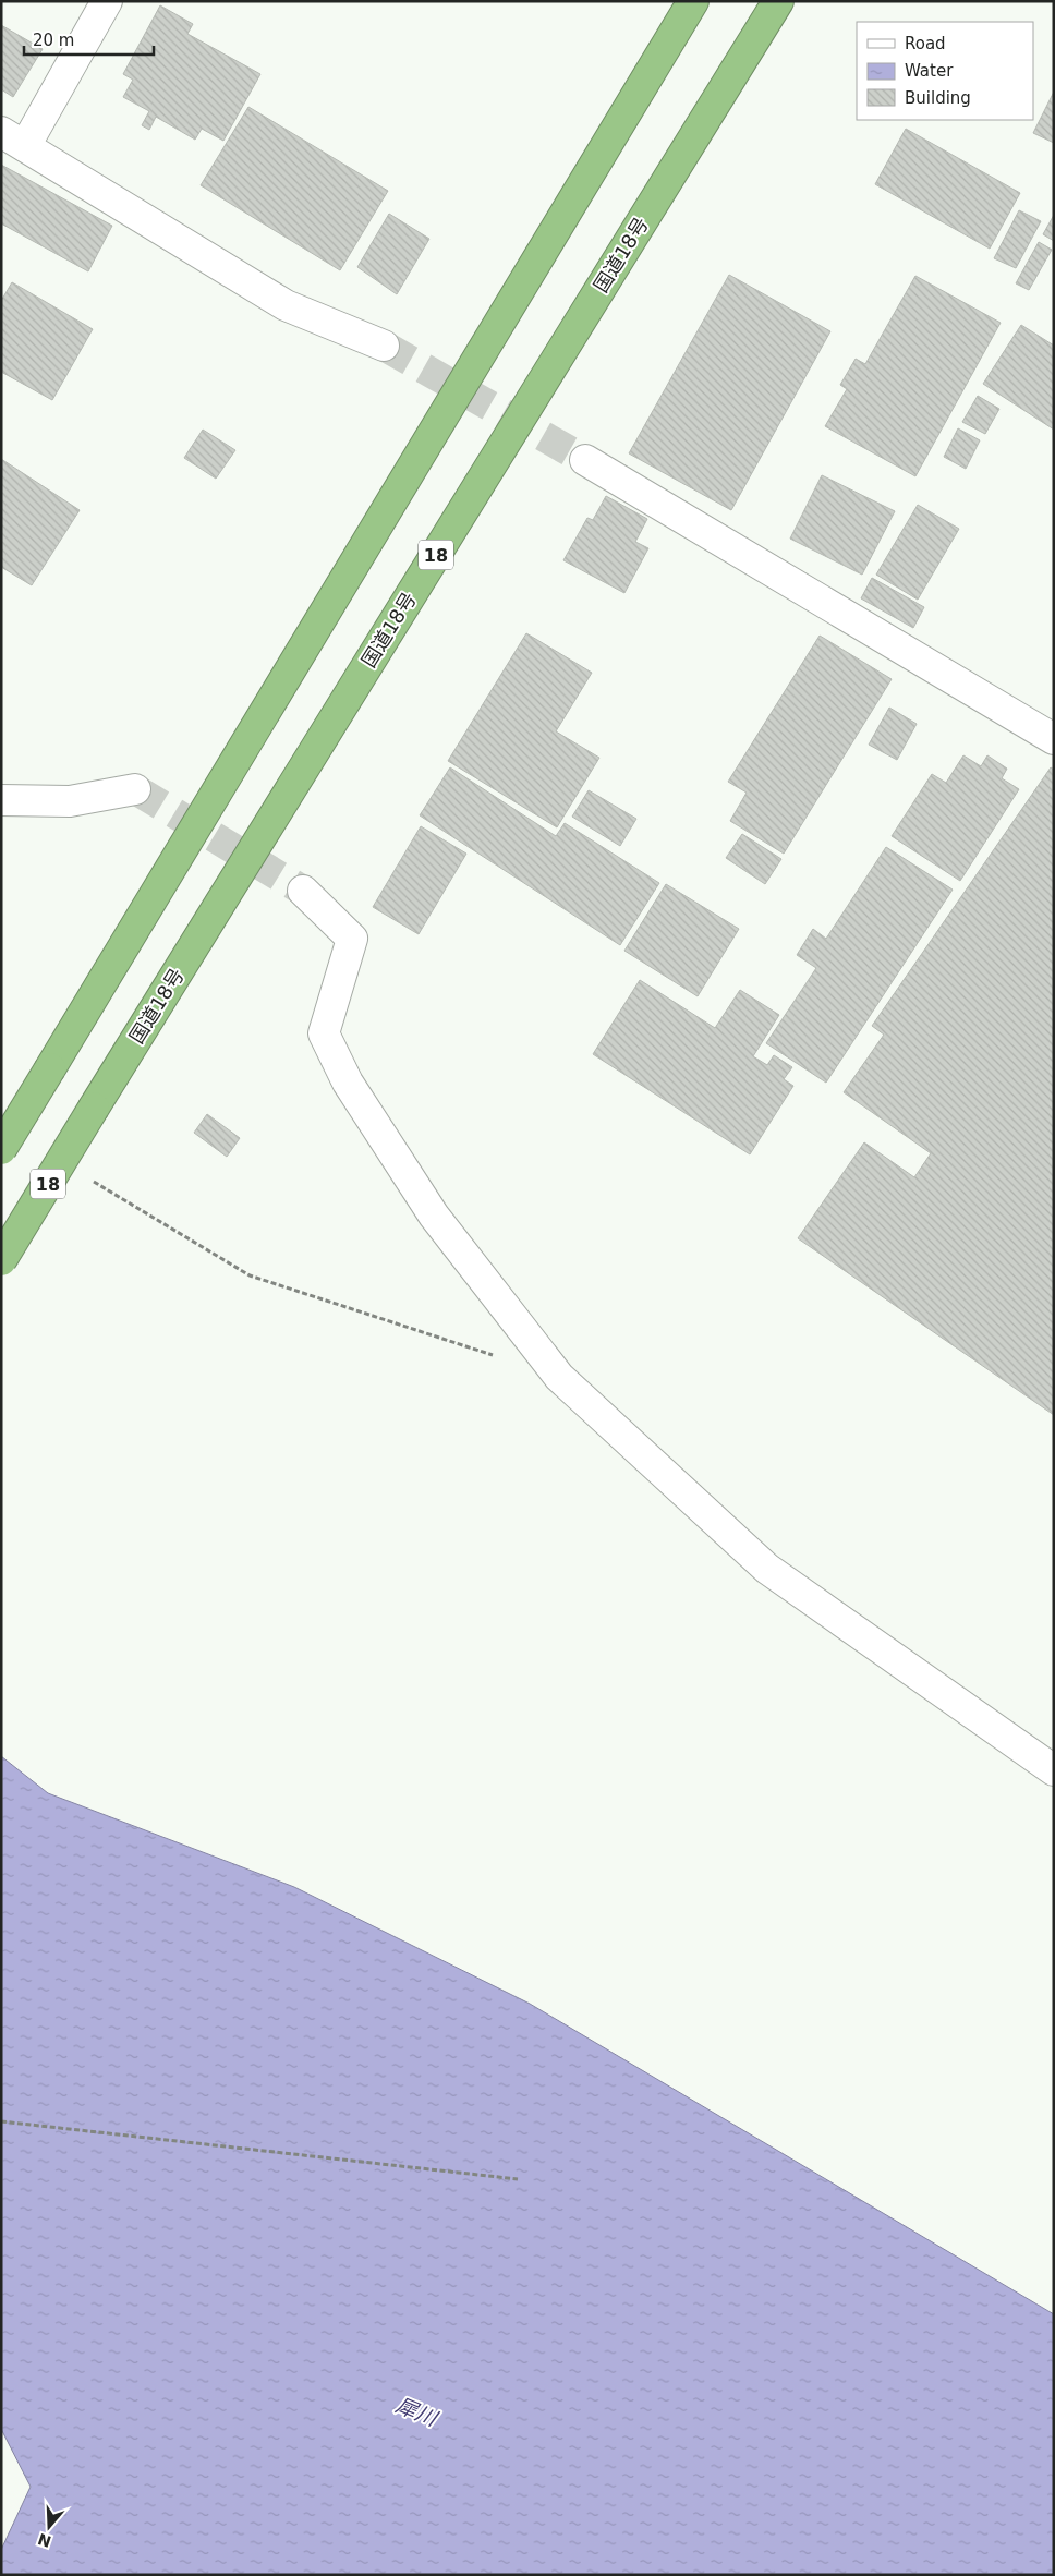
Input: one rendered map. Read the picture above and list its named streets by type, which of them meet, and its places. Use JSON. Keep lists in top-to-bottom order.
{
  "streets": {
    "highway": ["国道18号", "18"]
  },
  "water": ["犀川"],
  "legend": ["Road", "Water", "Building"],
  "scale_bar": "20 m",
  "north": "bottom"
}
